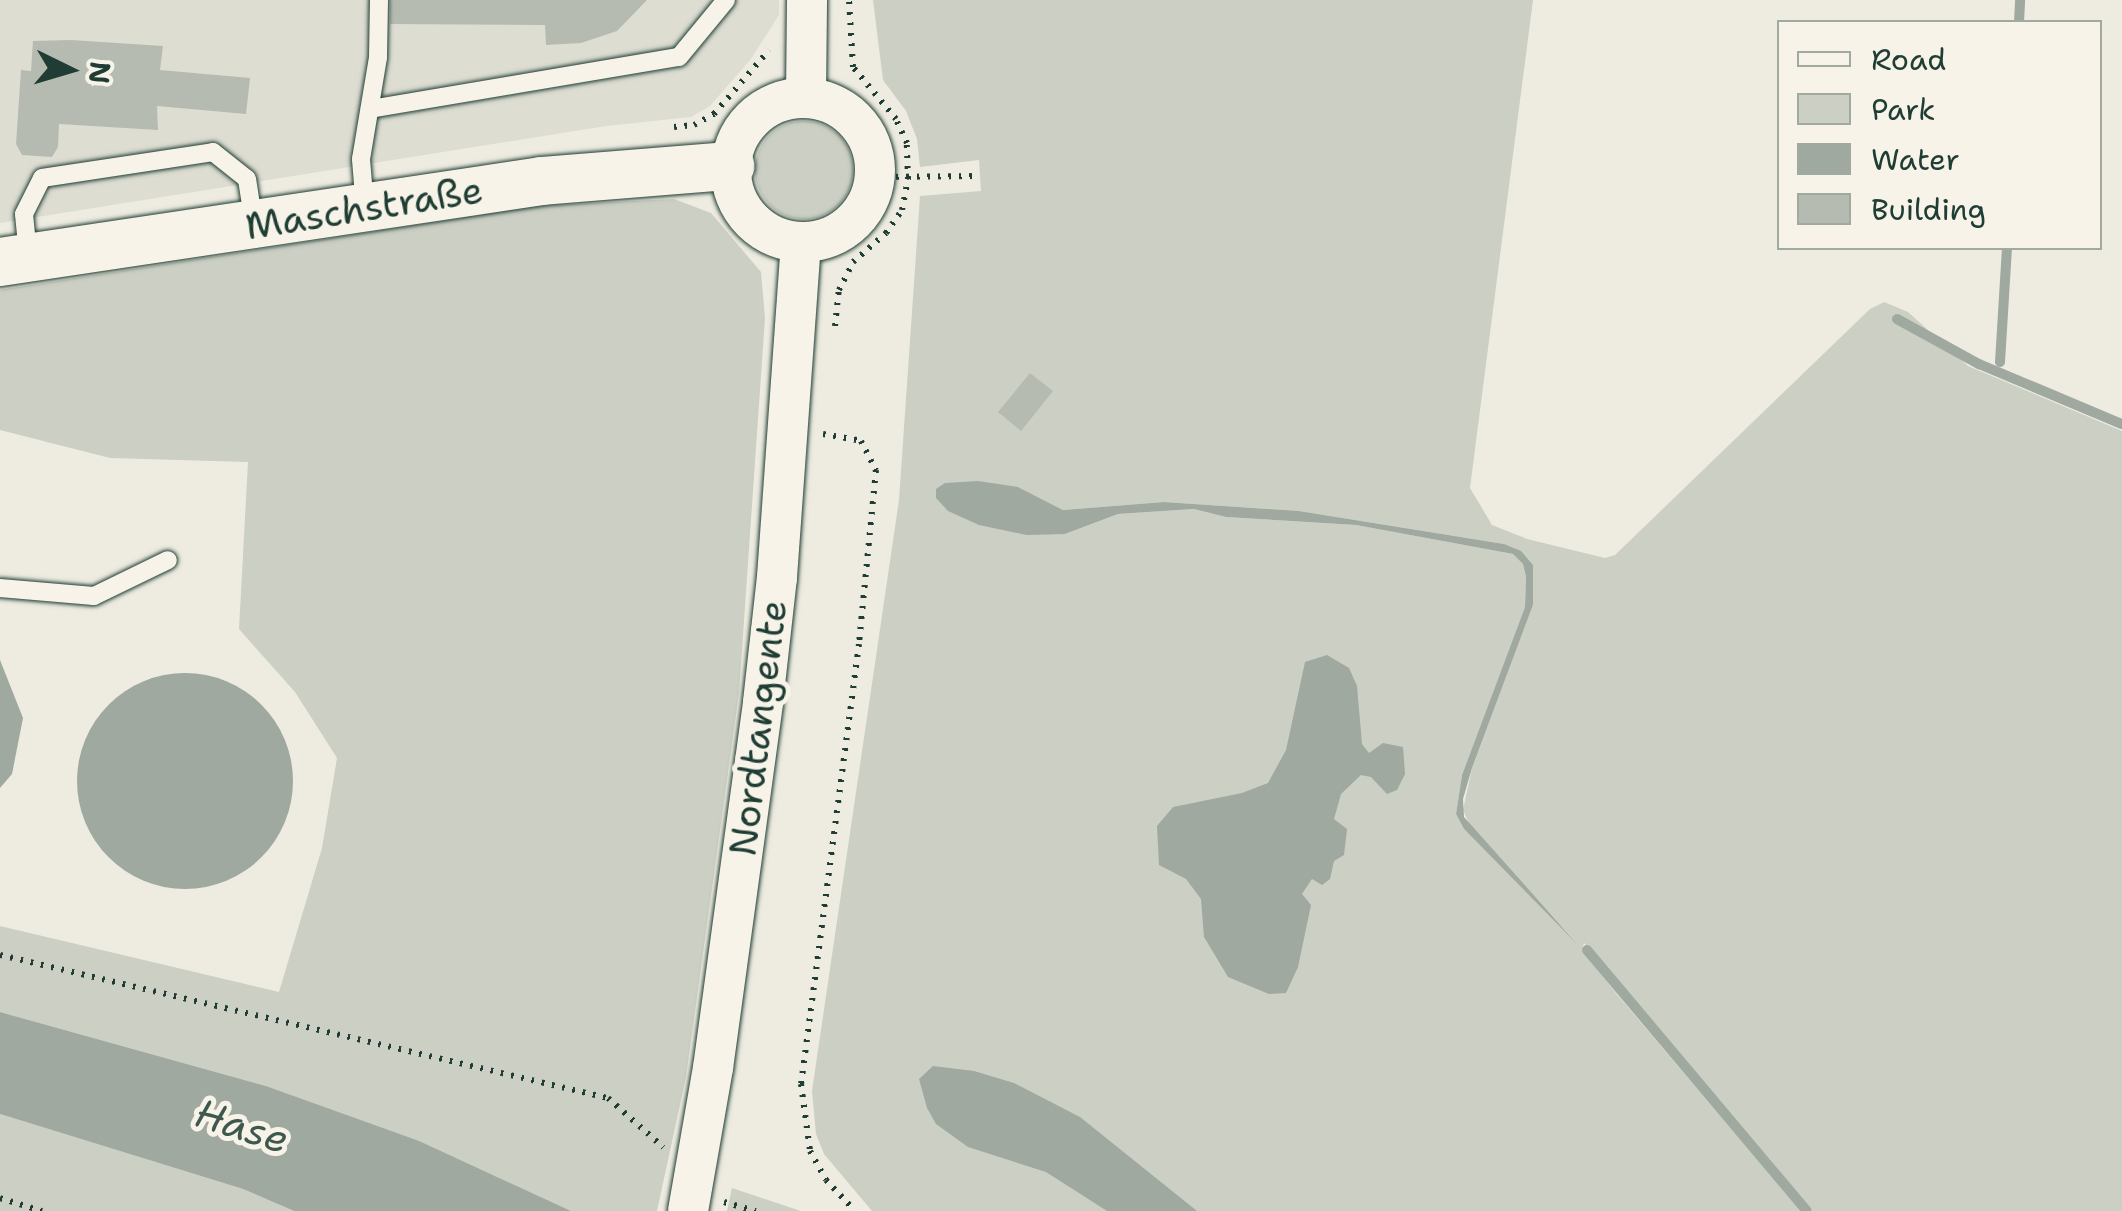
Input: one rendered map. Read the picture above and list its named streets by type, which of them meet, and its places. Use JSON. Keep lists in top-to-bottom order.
{
  "streets": {
    "main road": ["Maschstraße"],
    "street": ["Nordtangente"]
  },
  "crossings": [
    ["Maschstraße", "Nordtangente"]
  ],
  "water": ["Hase"],
  "legend": [
    "Road",
    "Park",
    "Water",
    "Building"
  ],
  "north": "right"
}
